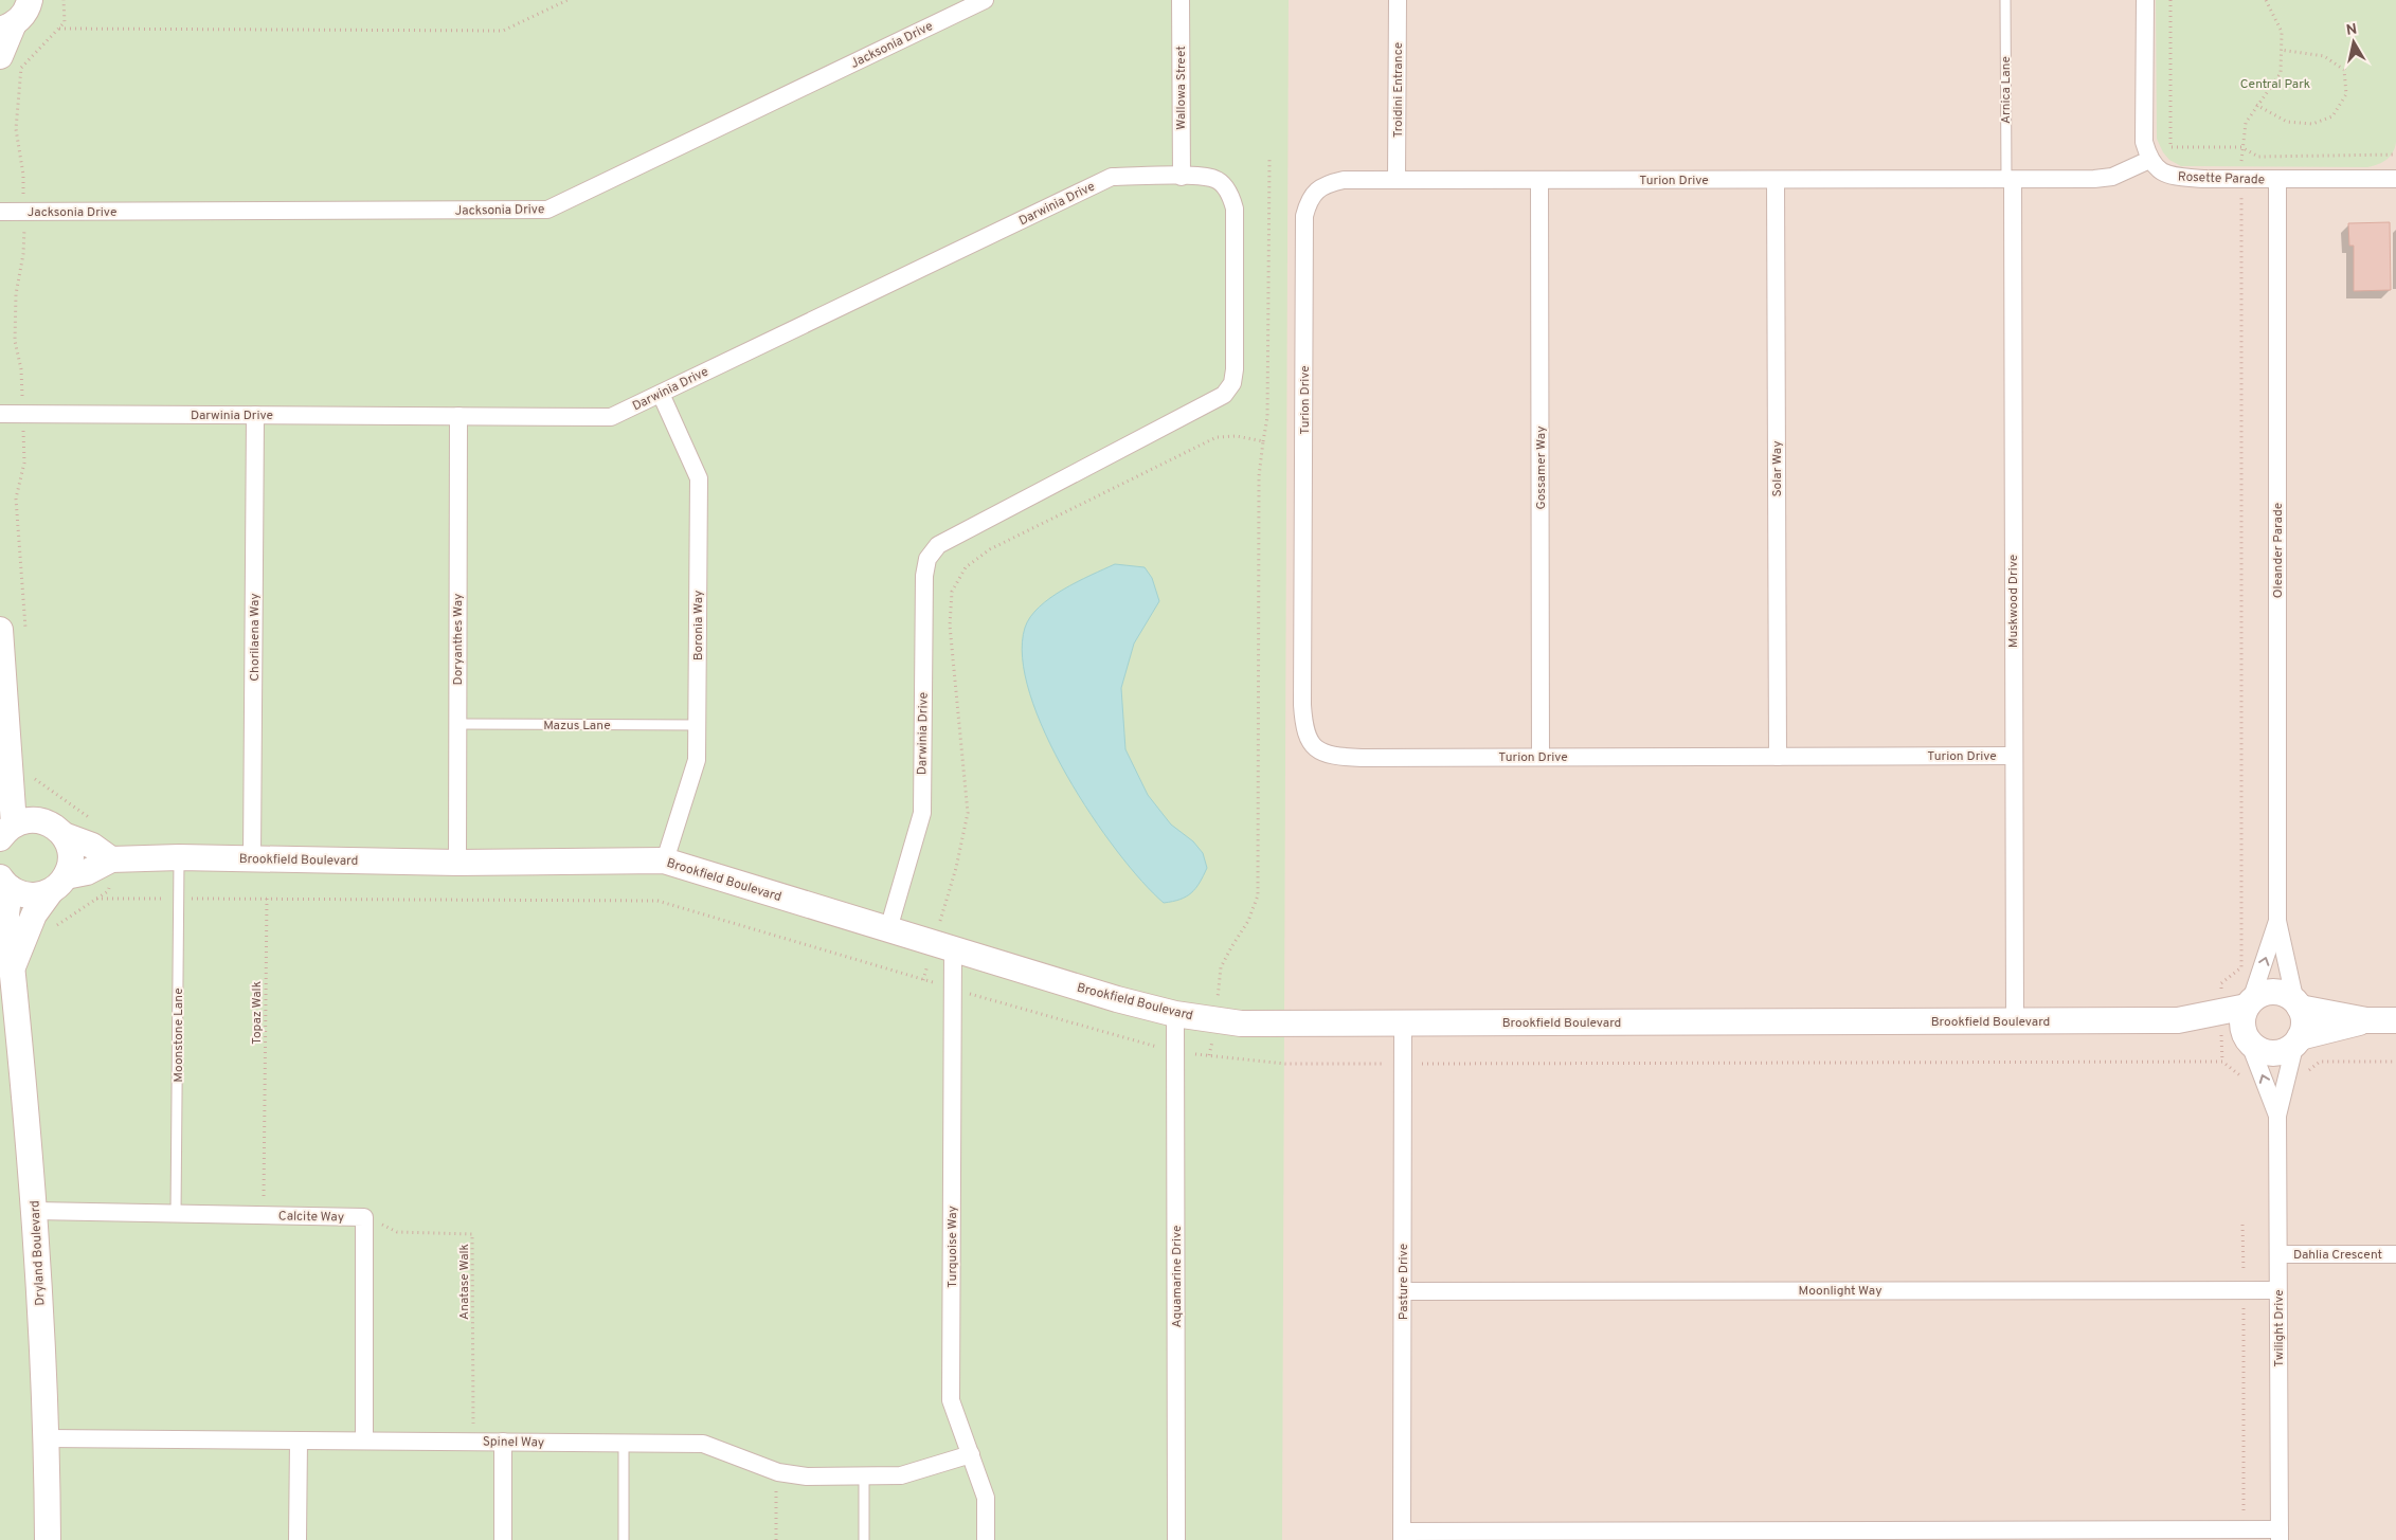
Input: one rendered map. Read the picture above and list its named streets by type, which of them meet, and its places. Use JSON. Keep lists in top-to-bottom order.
{
  "streets": {
    "street": [
      "Jacksonia Drive",
      "Wallowa Street",
      "Troidini Entrance",
      "Rosette Parade",
      "Turion Drive",
      "Darwinia Drive",
      "Gossamer Way",
      "Solar Way",
      "Oleander Parade",
      "Muskwood Drive",
      "Boronia Way",
      "Chorilaena Way",
      "Doryanthes Way",
      "Brookfield Boulevard",
      "Calcite Way",
      "Turquoise Way",
      "Dryland Boulevard",
      "Dahlia Crescent",
      "Aquamarine Drive",
      "Pasture Drive",
      "Moonlight Way",
      "Twilight Drive",
      "Spinel Way"
    ],
    "lane": ["Arnica Lane", "Mazus Lane", "Moonstone Lane"],
    "path": ["Topaz Walk", "Anatase Walk"]
  },
  "crossings": [
    ["Wallowa Street", "Darwinia Drive"],
    ["Troidini Entrance", "Turion Drive"],
    ["Arnica Lane", "Turion Drive"],
    ["Arnica Lane", "Muskwood Drive"],
    ["Rosette Parade", "Turion Drive"],
    ["Rosette Parade", "Oleander Parade"],
    ["Turion Drive", "Gossamer Way"],
    ["Turion Drive", "Solar Way"],
    ["Turion Drive", "Muskwood Drive"],
    ["Darwinia Drive", "Boronia Way"],
    ["Darwinia Drive", "Chorilaena Way"],
    ["Darwinia Drive", "Doryanthes Way"],
    ["Darwinia Drive", "Brookfield Boulevard"],
    ["Oleander Parade", "Brookfield Boulevard"],
    ["Oleander Parade", "Twilight Drive"],
    ["Muskwood Drive", "Brookfield Boulevard"],
    ["Boronia Way", "Mazus Lane"],
    ["Boronia Way", "Brookfield Boulevard"],
    ["Chorilaena Way", "Brookfield Boulevard"],
    ["Doryanthes Way", "Mazus Lane"],
    ["Doryanthes Way", "Brookfield Boulevard"],
    ["Brookfield Boulevard", "Moonstone Lane"],
    ["Brookfield Boulevard", "Turquoise Way"],
    ["Brookfield Boulevard", "Dryland Boulevard"],
    ["Brookfield Boulevard", "Aquamarine Drive"],
    ["Brookfield Boulevard", "Pasture Drive"],
    ["Brookfield Boulevard", "Twilight Drive"],
    ["Topaz Walk", "Calcite Way"],
    ["Moonstone Lane", "Calcite Way"],
    ["Calcite Way", "Dryland Boulevard"],
    ["Calcite Way", "Anatase Walk"],
    ["Turquoise Way", "Spinel Way"],
    ["Dryland Boulevard", "Spinel Way"],
    ["Dahlia Crescent", "Twilight Drive"],
    ["Anatase Walk", "Spinel Way"],
    ["Pasture Drive", "Moonlight Way"],
    ["Moonlight Way", "Twilight Drive"]
  ],
  "parks": ["Central Park"],
  "north": "top"
}
